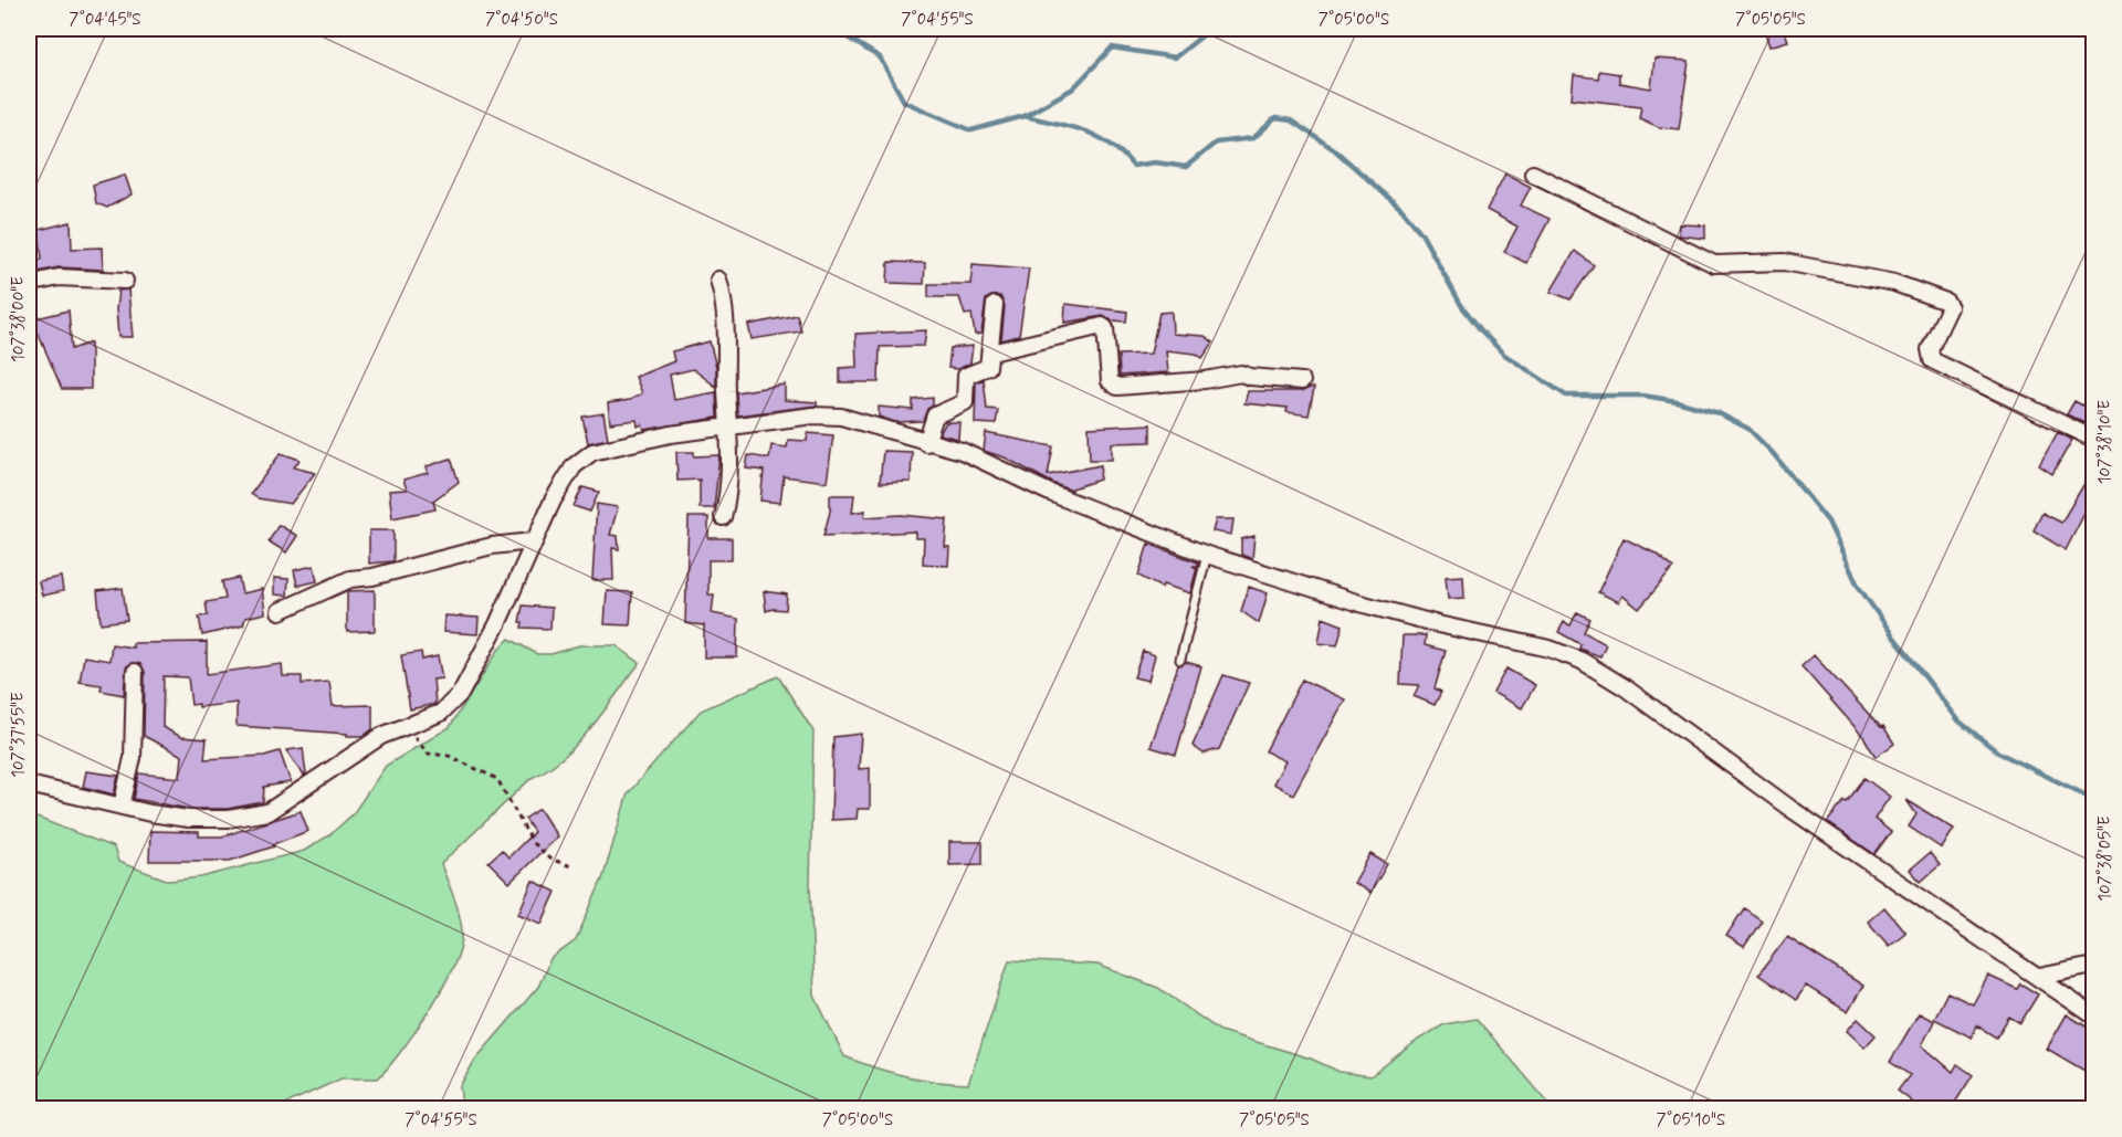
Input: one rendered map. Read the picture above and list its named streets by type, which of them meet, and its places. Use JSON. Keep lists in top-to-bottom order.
{
  "coordinates": [
    "7°04'45\"S",
    "7°04'50\"S",
    "7°04'55\"S",
    "7°05'00\"S",
    "7°05'05\"S",
    "107°38'00\"E",
    "107°38'10\"E",
    "107°37'55\"E",
    "107°38'05\"E",
    "7°05'10\"S"
  ]
}
